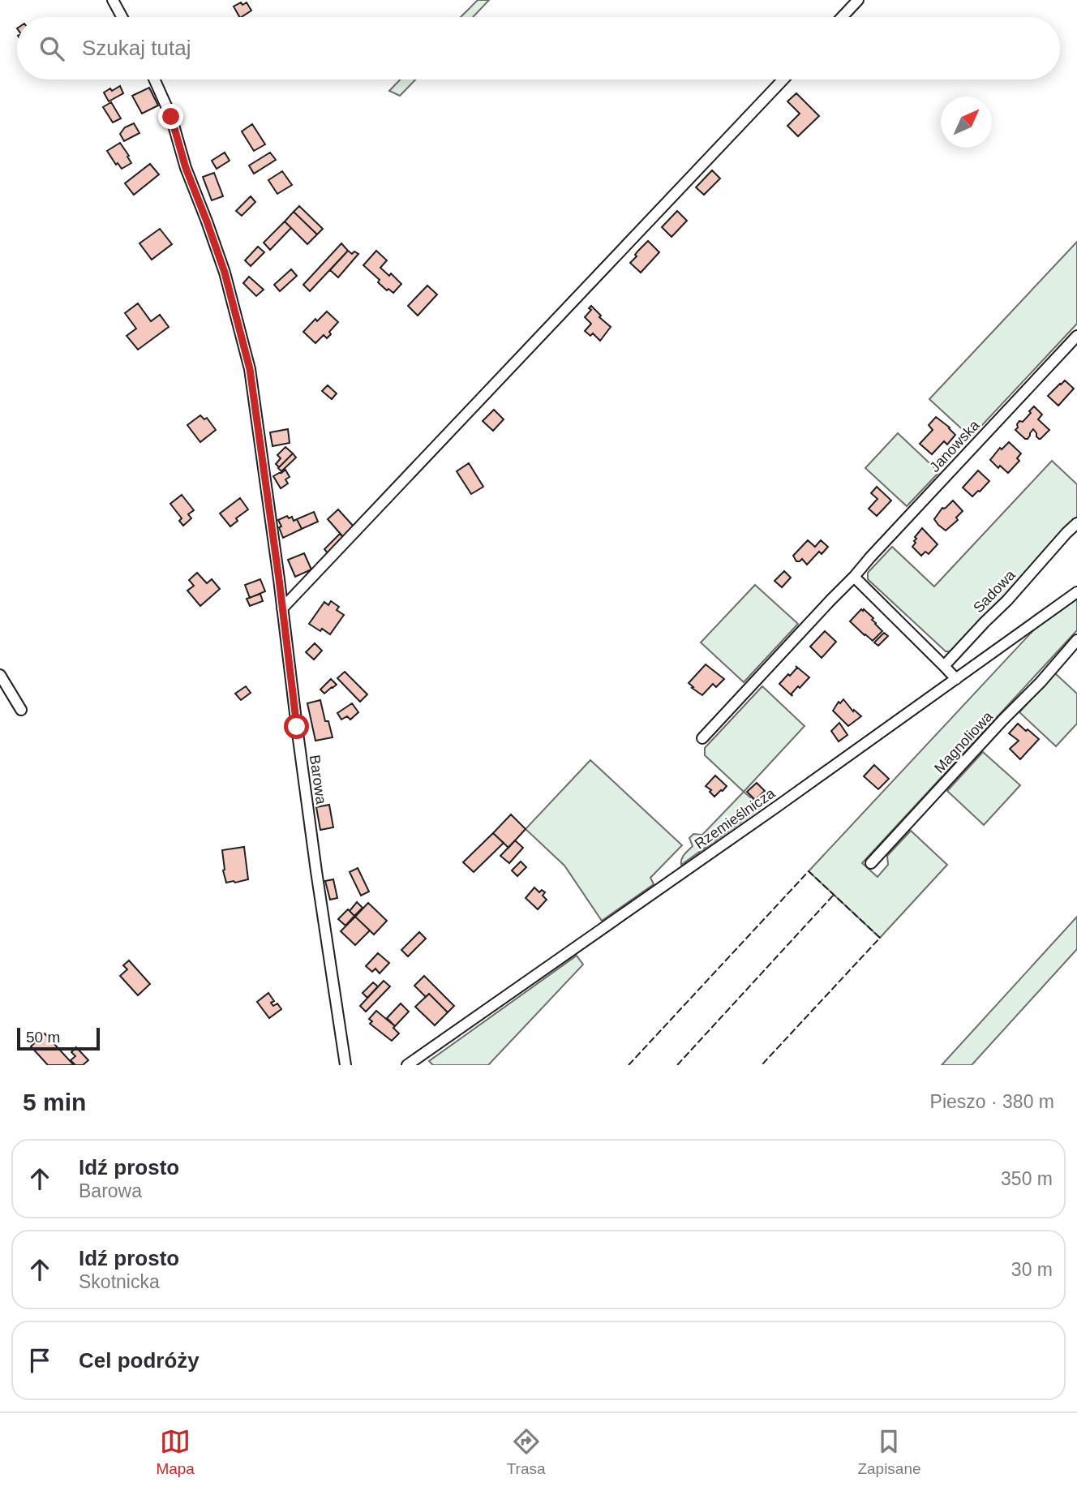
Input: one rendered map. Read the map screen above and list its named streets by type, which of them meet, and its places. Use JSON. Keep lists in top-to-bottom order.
{
  "streets": {
    "street": [
      "Janowska",
      "Sadowa",
      "Magnoliowa",
      "Barowa",
      "Rzemieślnicza"
    ]
  },
  "scale_bar": "50 m",
  "north": "top right",
  "page": {
    "search": "Szukaj tutaj",
    "scale": "50 m",
    "heading": ["5 min", "Pieszo · 380 m"],
    "list": [
      ["Idź prosto", "Barowa", "350 m"],
      ["Idź prosto", "Skotnicka", "30 m"],
      "Cel podróży"
    ],
    "nav": ["Mapa", "Trasa", "Zapisane"]
  }
}
